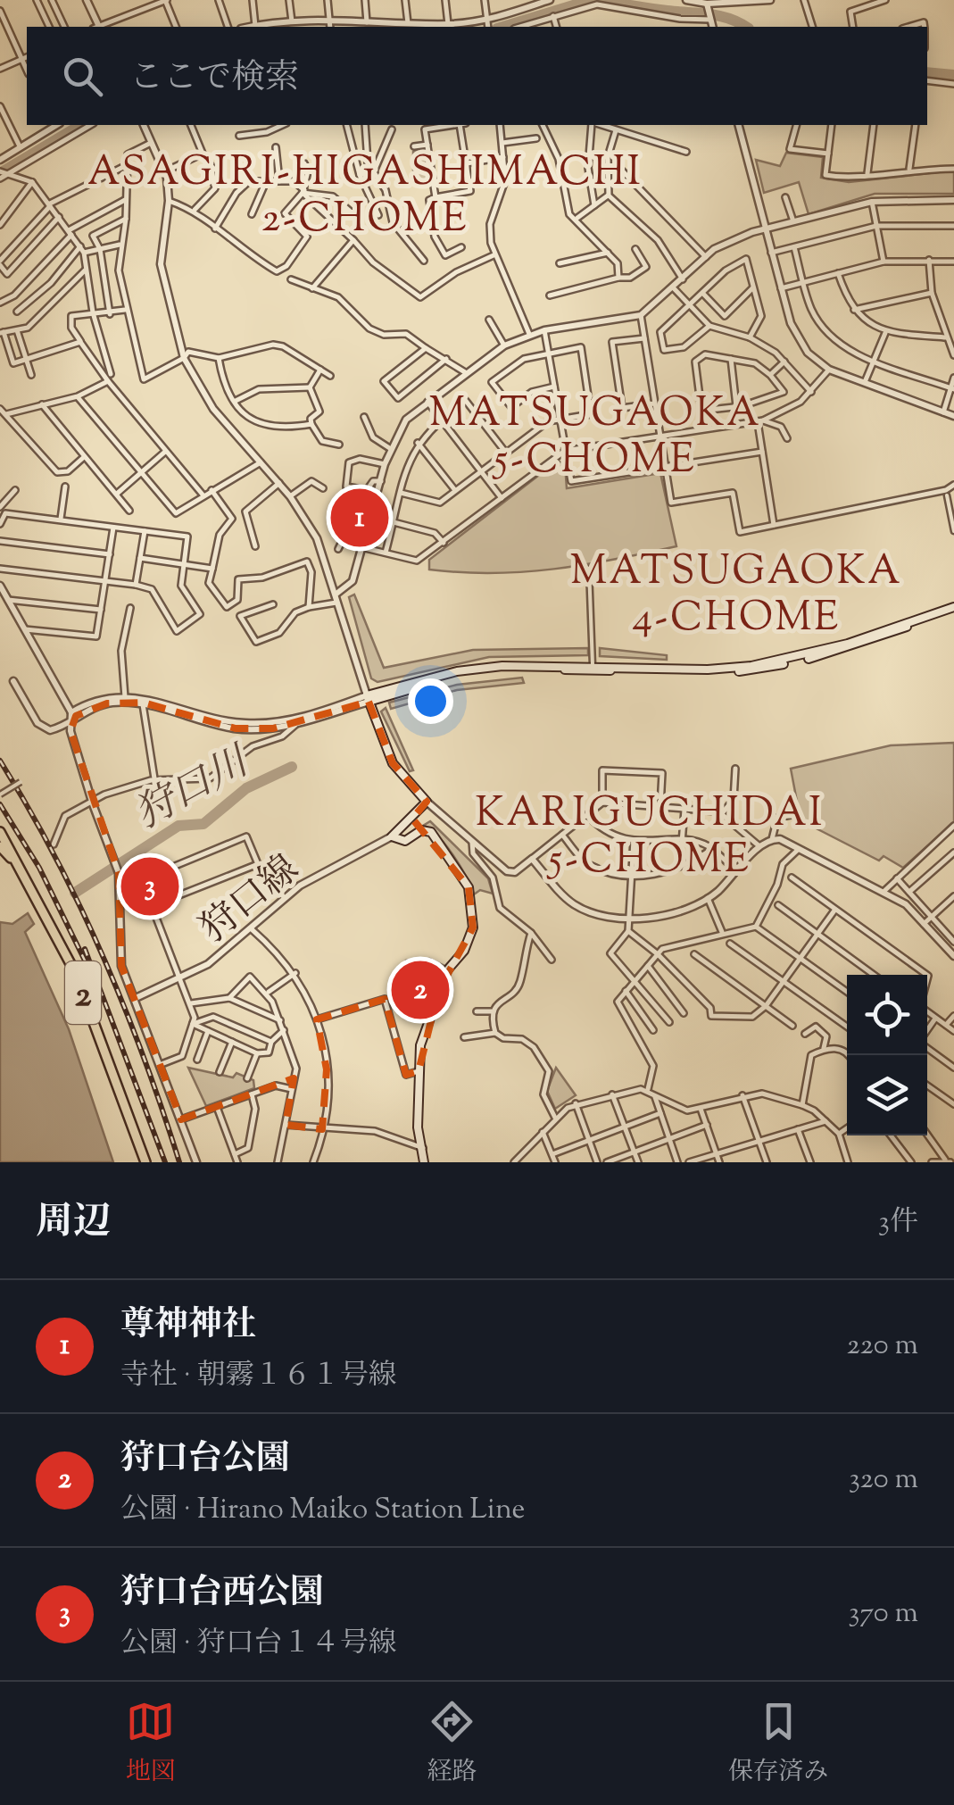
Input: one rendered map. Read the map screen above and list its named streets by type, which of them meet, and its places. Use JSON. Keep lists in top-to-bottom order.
{
  "streets": {
    "highway": ["2"],
    "street": ["狩口線"]
  },
  "districts": [
    "ASAGIRI-HIGASHIMACHI 2-CHOME",
    "MATSUGAOKA 5-CHOME",
    "MATSUGAOKA 4-CHOME",
    "KARIGUCHIDAI 5-CHOME"
  ],
  "water": ["狩口川"],
  "page": {
    "search": "ここで検索",
    "pins": ["1", "3", "2"],
    "heading": ["周辺", "3件"],
    "list": [
      {
        "mark": "1",
        "name": "尊神神社",
        "note": "寺社 · 朝霧１６１号線",
        "value": "220 m"
      },
      {
        "mark": "2",
        "name": "狩口台公園",
        "note": "公園 · Hirano Maiko Station Line",
        "value": "320 m"
      },
      {
        "mark": "3",
        "name": "狩口台西公園",
        "note": "公園 · 狩口台１４号線",
        "value": "370 m"
      }
    ],
    "nav": ["地図", "経路", "保存済み"]
  }
}
